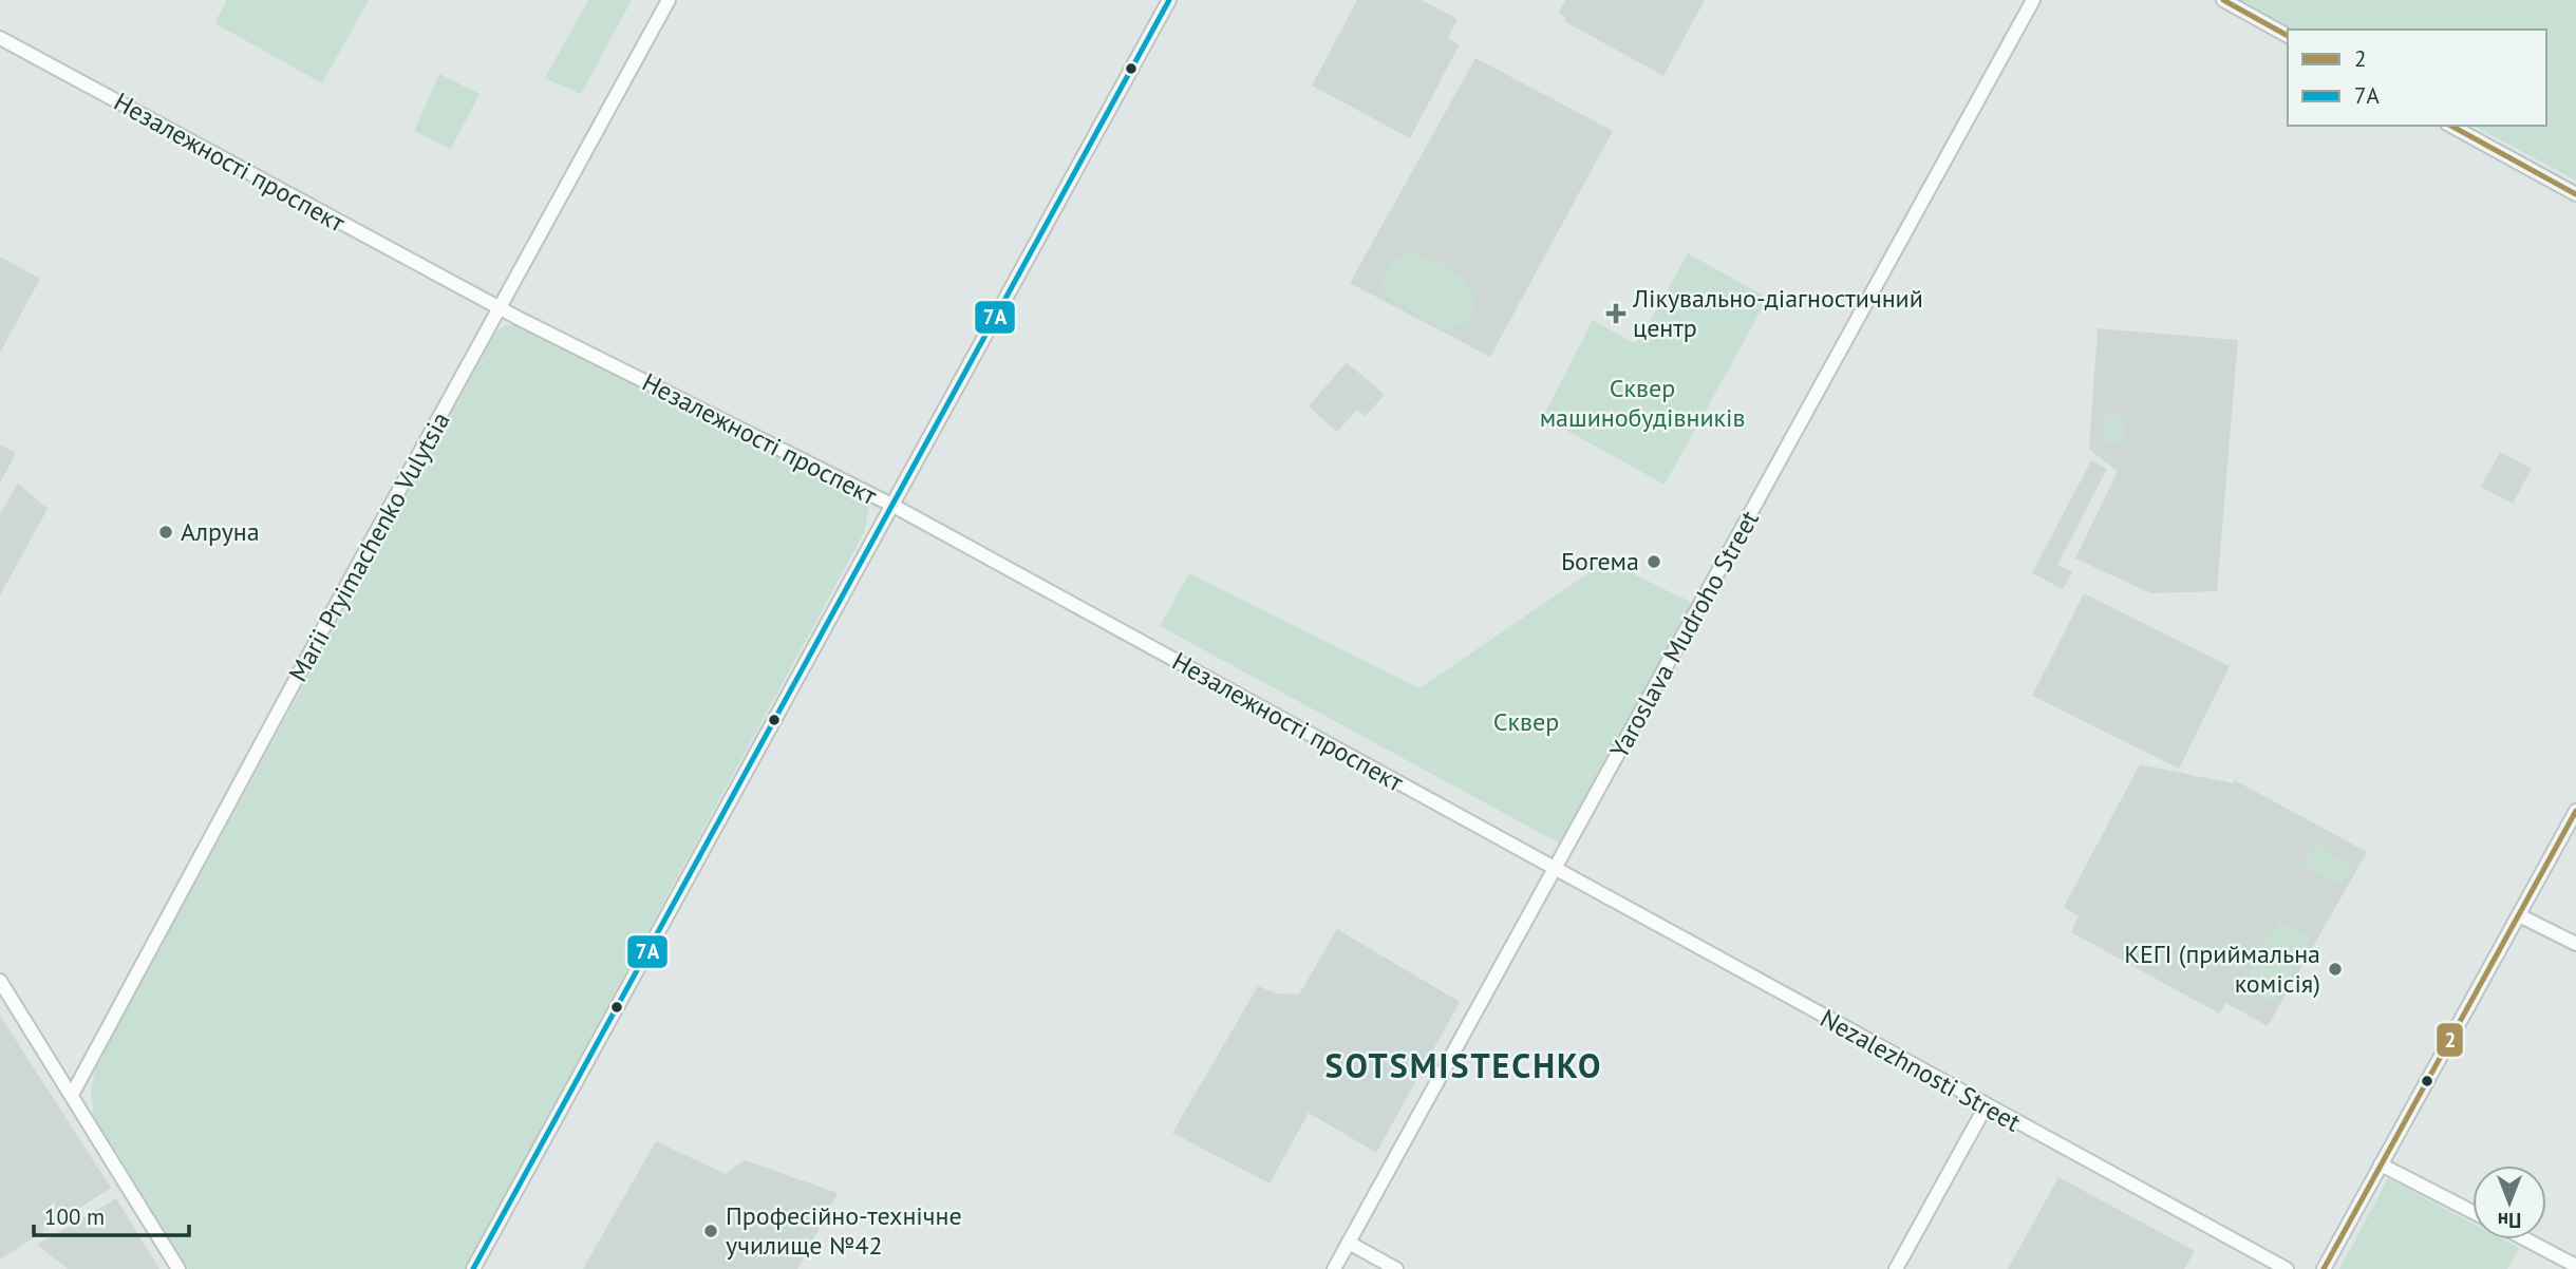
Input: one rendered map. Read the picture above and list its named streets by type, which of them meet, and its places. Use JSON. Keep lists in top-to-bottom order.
{
  "streets": {
    "street": [
      "Незалежності проспект",
      "Marii Pryimachenko Vulytsia",
      "Yaroslava Mudroho Street",
      "Nezalezhnosti Street"
    ]
  },
  "crossings": [
    ["Незалежності проспект", "Marii Pryimachenko Vulytsia"],
    ["Незалежності проспект", "Yaroslava Mudroho Street"],
    ["Незалежності проспект", "Nezalezhnosti Street"],
    ["Yaroslava Mudroho Street", "Nezalezhnosti Street"]
  ],
  "districts": ["SOTSMISTECHKO"],
  "parks": ["Сквер машинобудівників", "Сквер"],
  "places": {
    "health": ["Лікувально-діагностичний центр"],
    "other": [
      "Алруна",
      "Богема",
      "КЕГІ (приймальна комісія)",
      "Професійно-технічне училище №42"
    ]
  },
  "lines": ["transit line 2", "transit line 7А"],
  "legend": ["2", "7А"],
  "scale_bar": "100 m",
  "north": "bottom"
}
